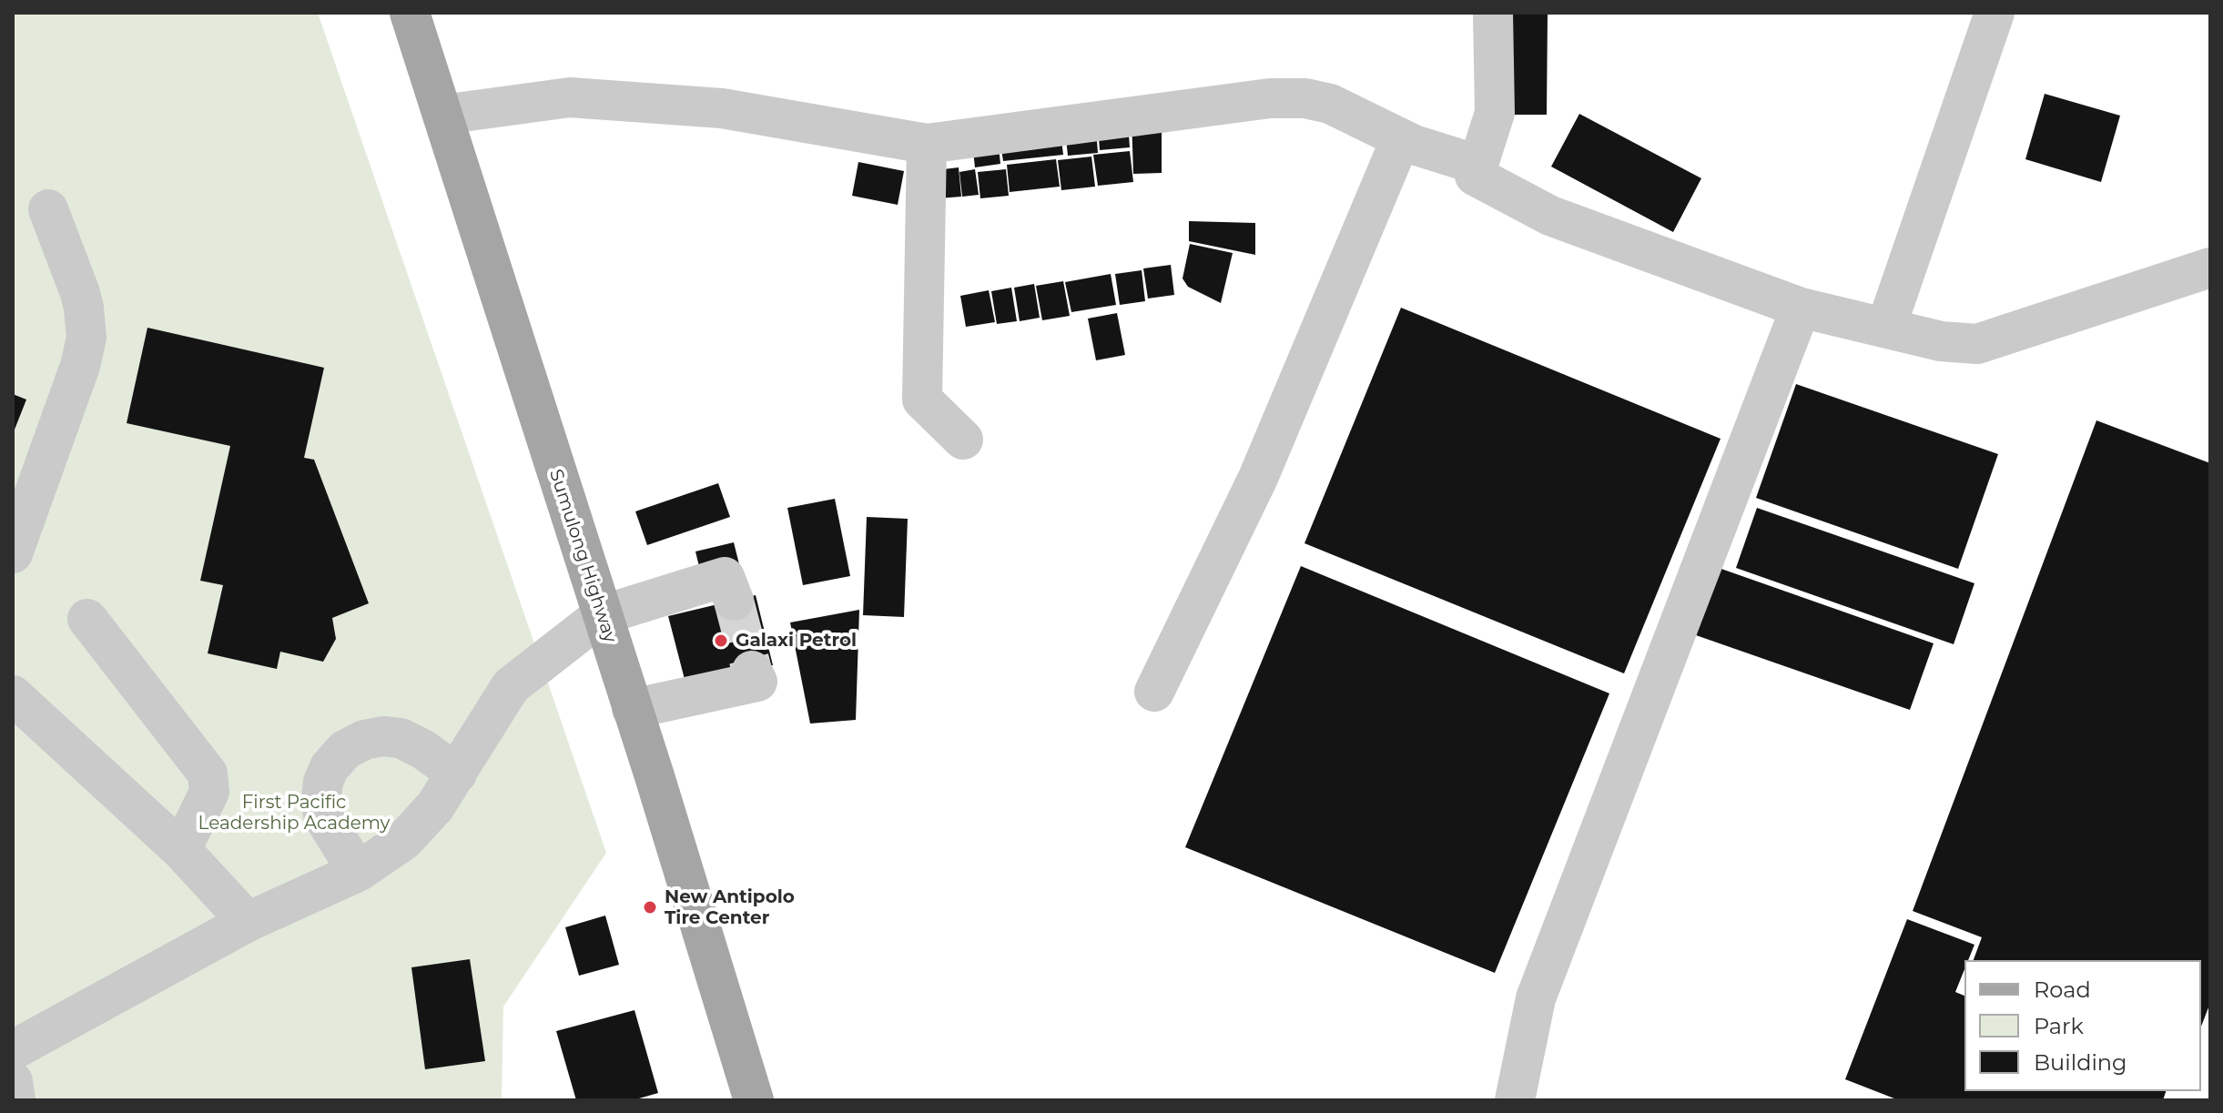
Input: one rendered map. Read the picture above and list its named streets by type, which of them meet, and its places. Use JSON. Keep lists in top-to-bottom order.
{
  "streets": {
    "main road": ["Sumulong Highway"]
  },
  "parks": ["First Pacific Leadership Academy"],
  "places": ["Galaxi Petrol", "New Antipolo Tire Center"],
  "legend": ["Road", "Park", "Building"]
}
